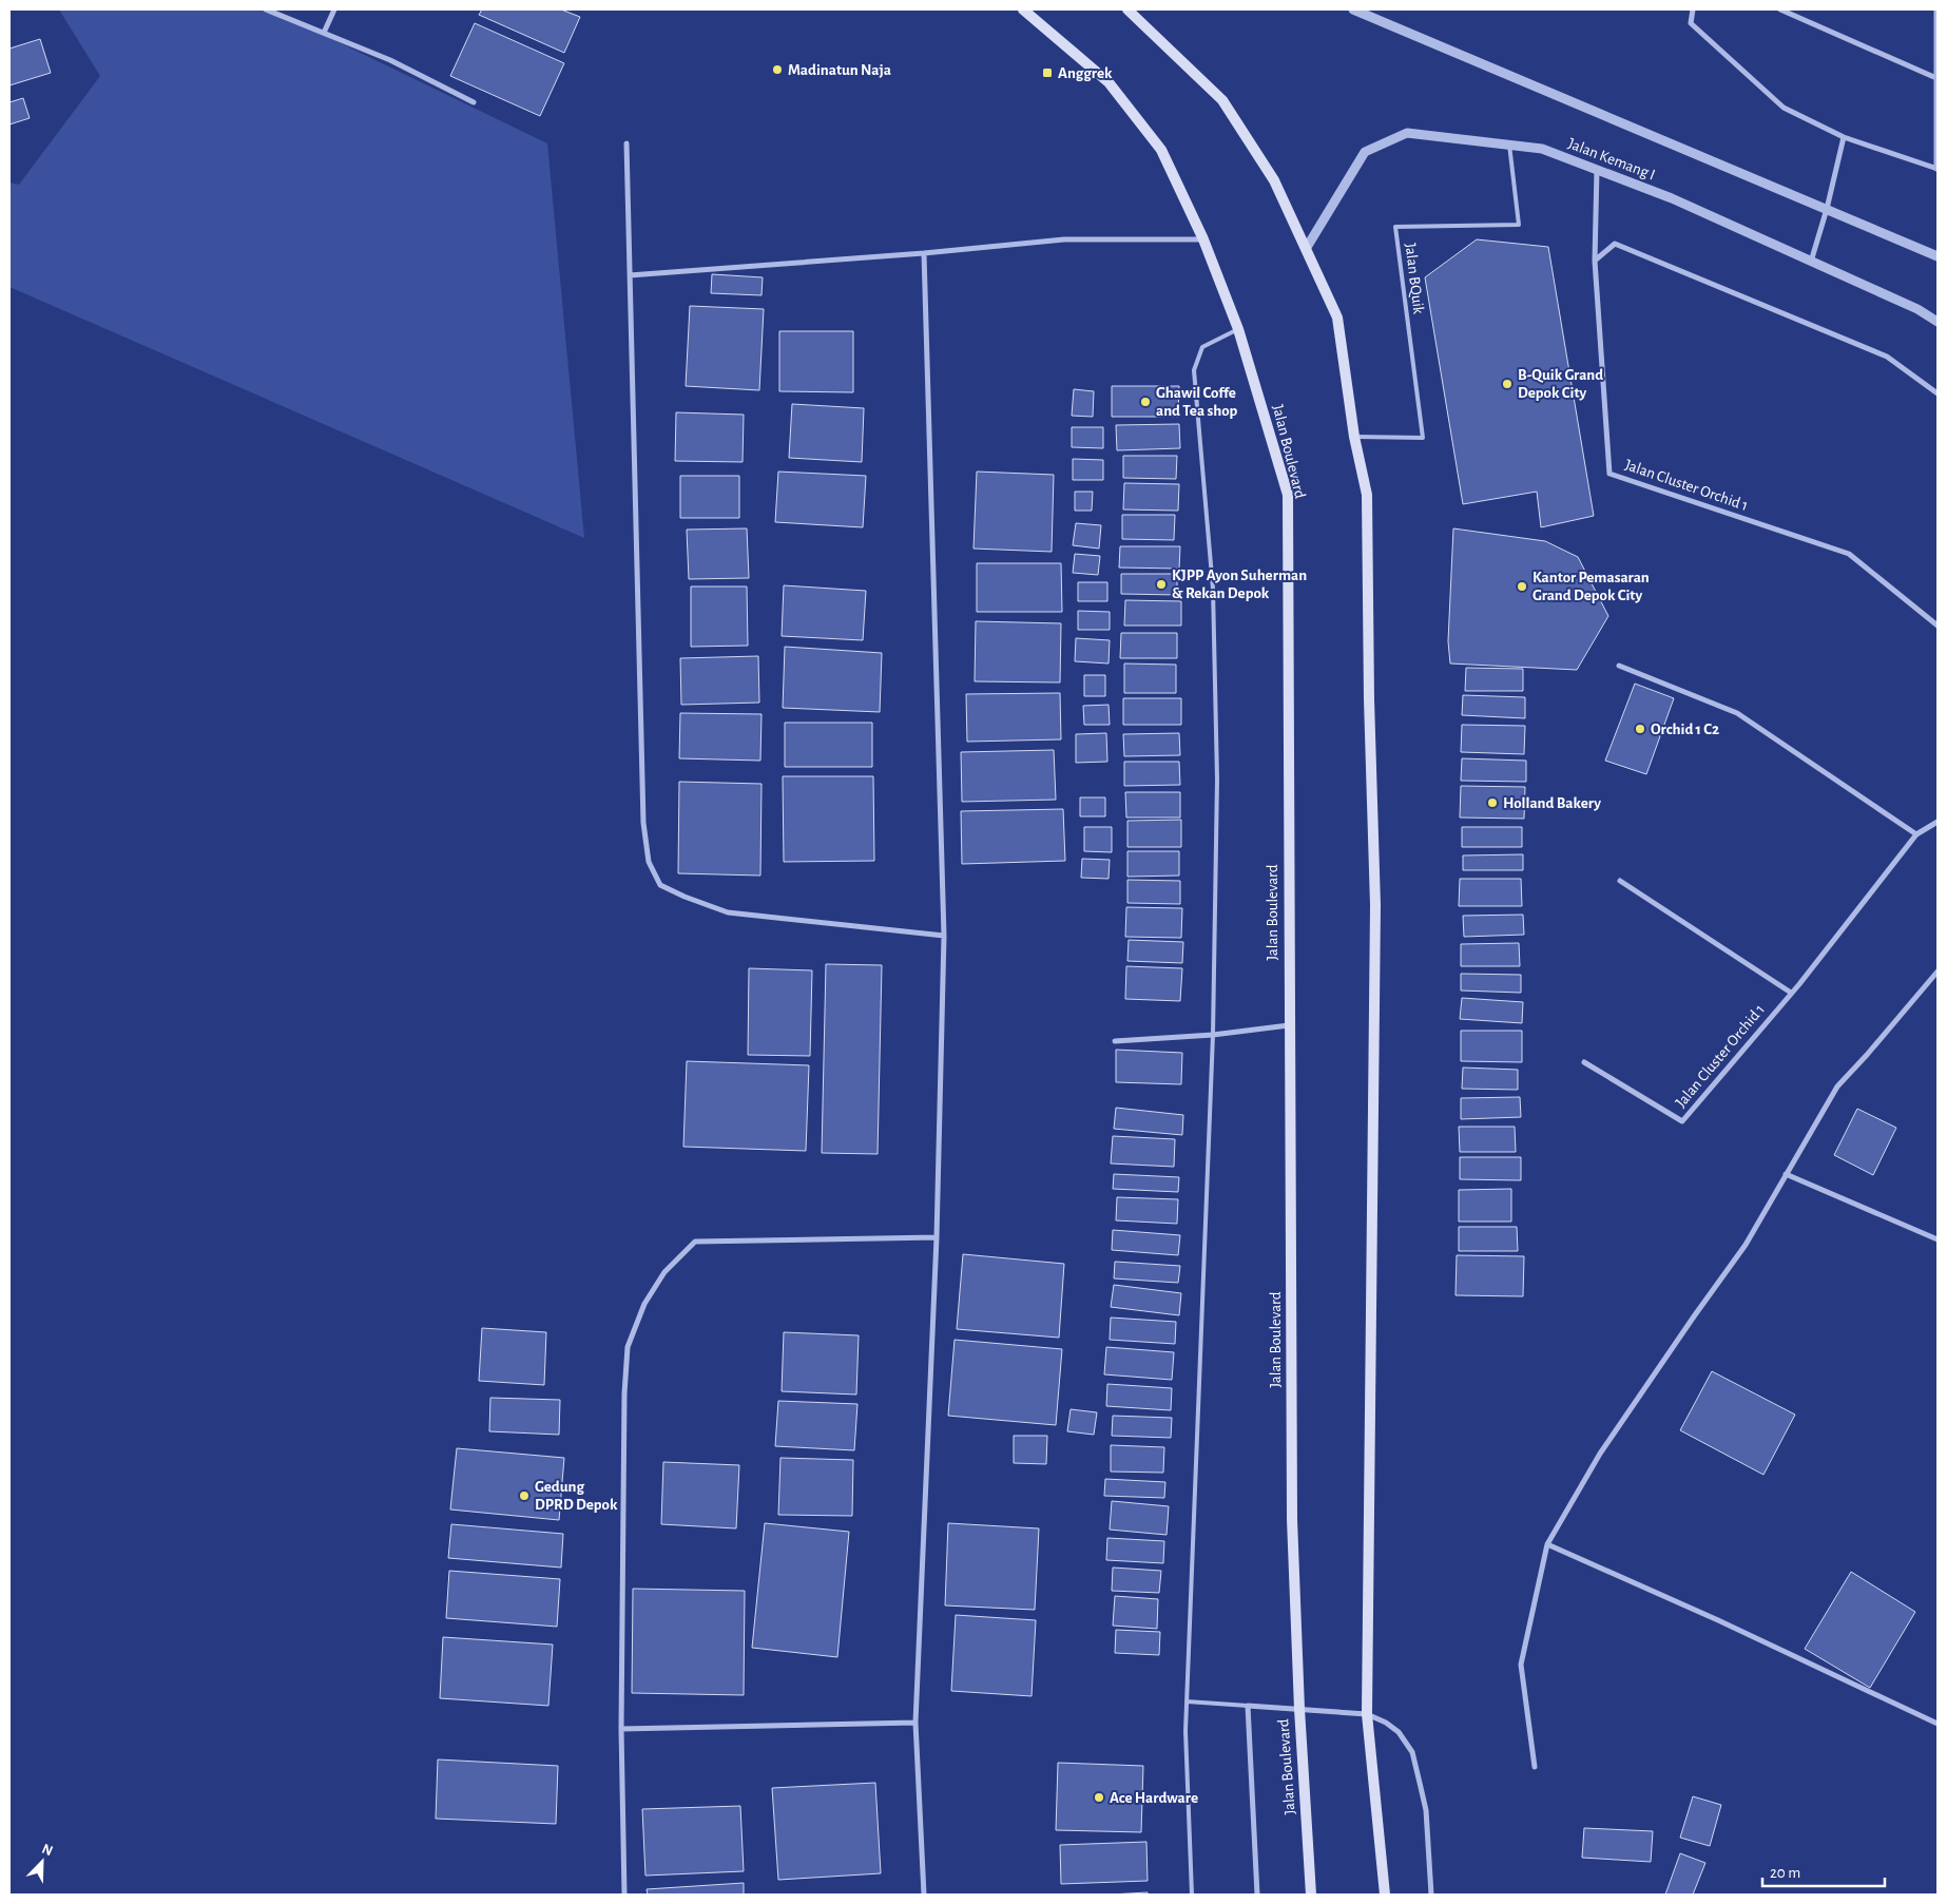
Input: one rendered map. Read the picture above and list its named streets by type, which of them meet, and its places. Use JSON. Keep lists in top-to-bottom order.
{
  "streets": {
    "main road": ["Jalan Boulevard"],
    "street": ["Jalan Kemang I", "Jalan Cluster Orchid 1"],
    "lane": ["Jalan BQuik"]
  },
  "crossings": [
    ["Jalan Kemang I", "Jalan BQuik"],
    ["Jalan Kemang I", "Jalan Cluster Orchid 1"]
  ],
  "places": {
    "other": [
      "Madinatun Naja",
      "B-Quik Grand Depok City",
      "Ghawil Coffe and Tea shop",
      "KJPP Ayon Suherman & Rekan Depok",
      "Kantor Pemasaran Grand Depok City",
      "Orchid 1 C2",
      "Holland Bakery",
      "Gedung DPRD Depok",
      "Ace Hardware"
    ],
    "transit": ["Anggrek"]
  },
  "scale_bar": "20 m",
  "north": "top right"
}
